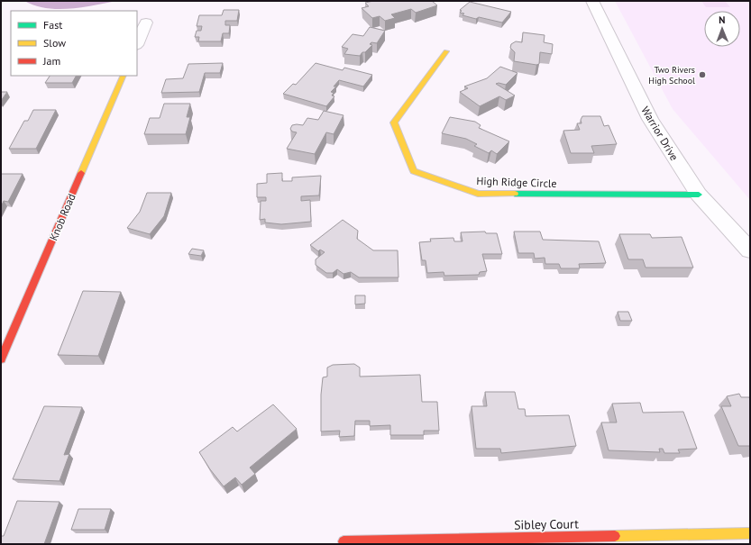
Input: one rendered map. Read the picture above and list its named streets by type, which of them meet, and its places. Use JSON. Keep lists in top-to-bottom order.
{
  "streets": {
    "street": [
      "Warrior Drive",
      "High Ridge Circle",
      "Knob Road",
      "Sibley Court"
    ]
  },
  "crossings": [
    ["Warrior Drive", "High Ridge Circle"]
  ],
  "places": ["Two Rivers High School"],
  "legend": ["Fast", "Slow", "Jam"],
  "north": "top"
}
